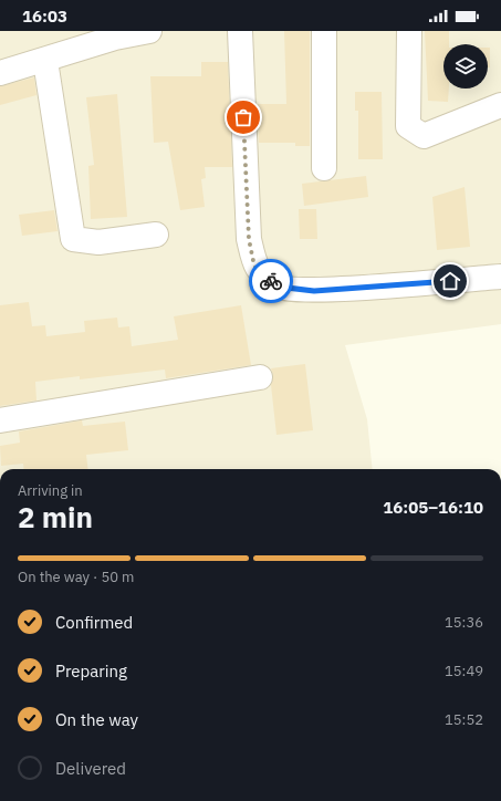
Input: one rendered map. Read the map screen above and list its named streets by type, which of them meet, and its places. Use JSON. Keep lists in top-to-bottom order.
{
  "page": {
    "status": "16:03",
    "heading": ["2 min", "Arriving in", "16:05–16:10"],
    "bar": "On the way · 50 m",
    "list": [
      ["Confirmed", "15:36"],
      ["Preparing", "15:49"],
      ["On the way", "15:52"],
      "Delivered"
    ]
  }
}
